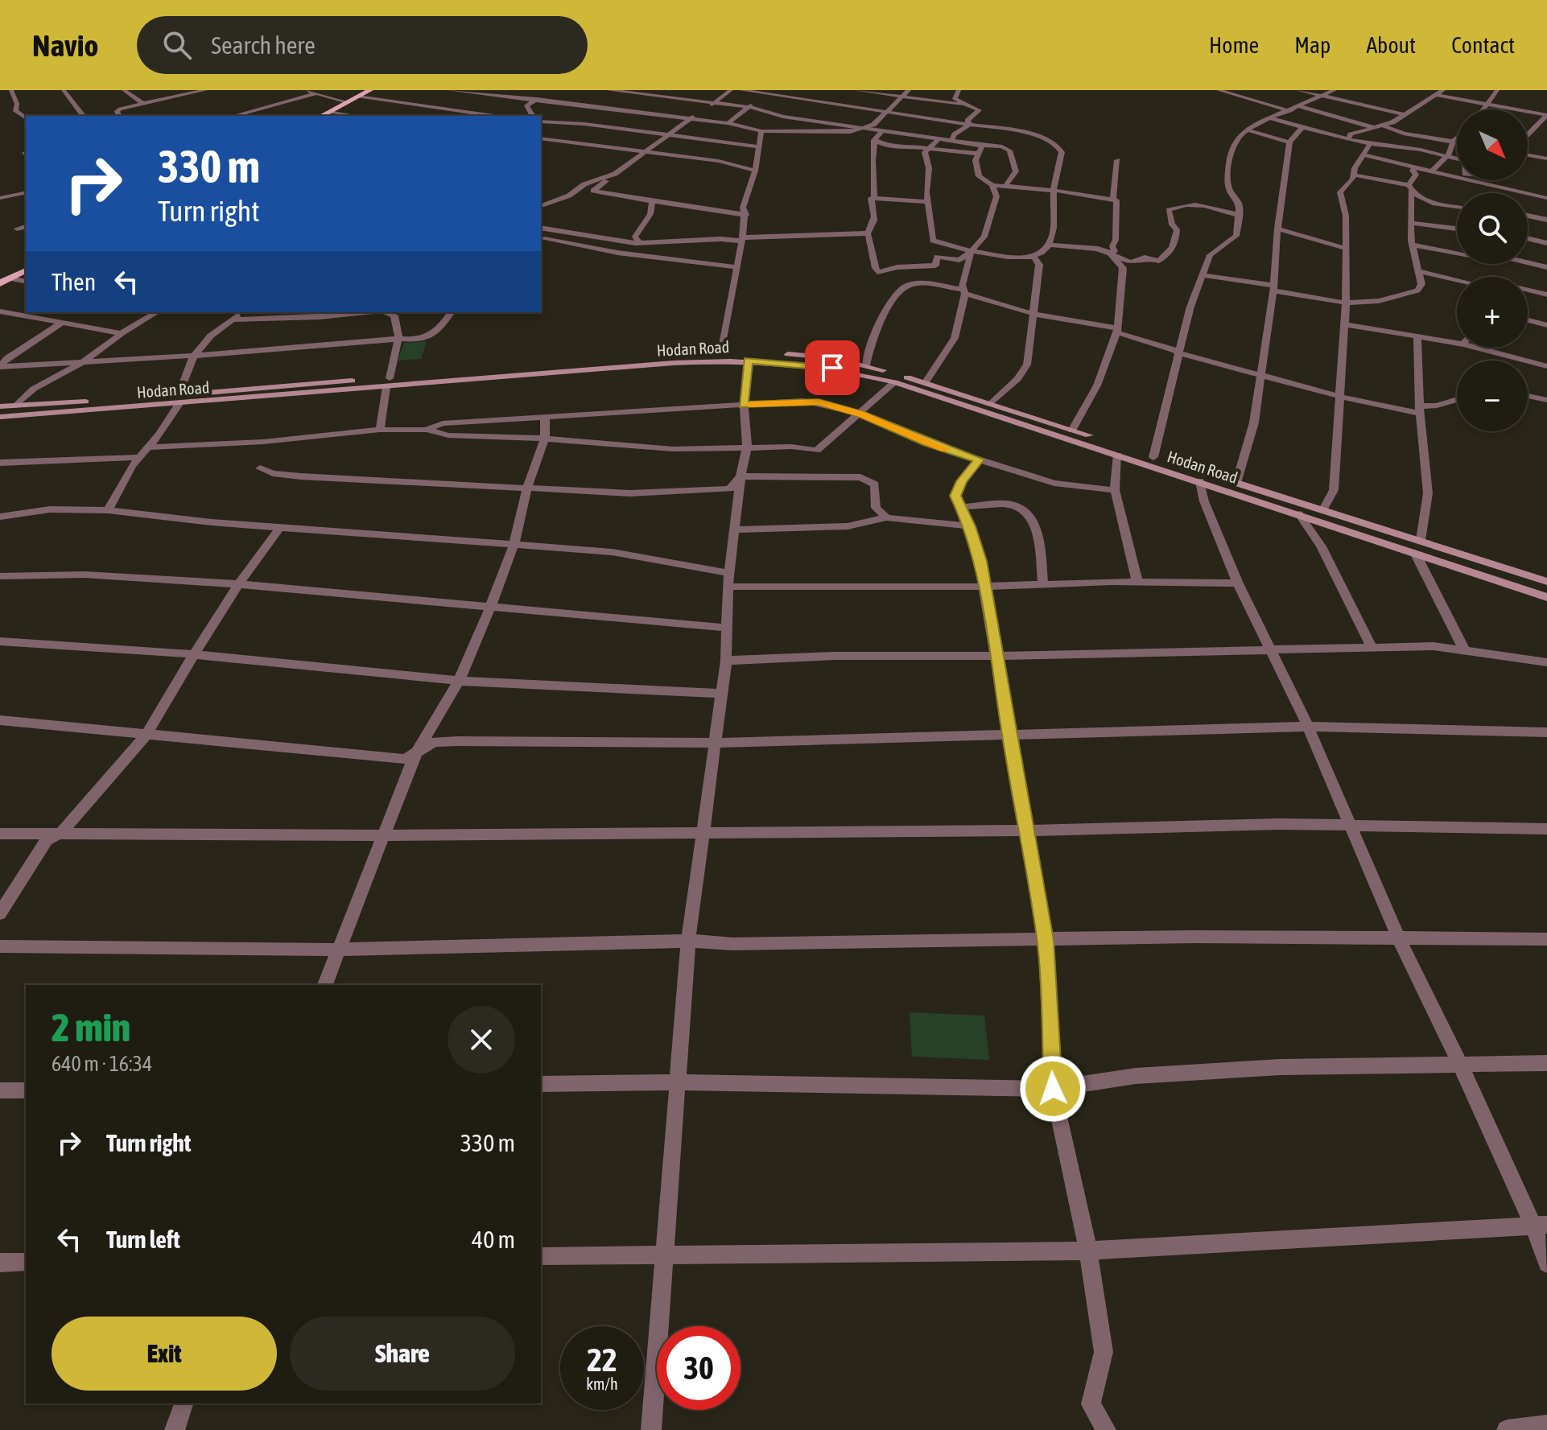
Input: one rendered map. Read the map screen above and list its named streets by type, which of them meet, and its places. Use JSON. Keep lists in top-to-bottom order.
{
  "streets": {
    "main road": ["Hodan Road"]
  },
  "north": "bottom right",
  "page": {
    "header": "Navio",
    "search": "Search here",
    "nav": [
      "Home",
      "Map",
      "About",
      "Contact"
    ],
    "map_buttons": ["+", "−"],
    "turn": ["330 m", "Turn right"],
    "then": "Then",
    "heading": ["2 min", "640 m · 16:34"],
    "list": [
      {
        "name": "Turn right",
        "value": "330 m"
      },
      {
        "name": "Turn left",
        "value": "40 m"
      }
    ],
    "buttons": ["Exit", "Share"],
    "speed": "22 km/h",
    "limit": "30"
  }
}
